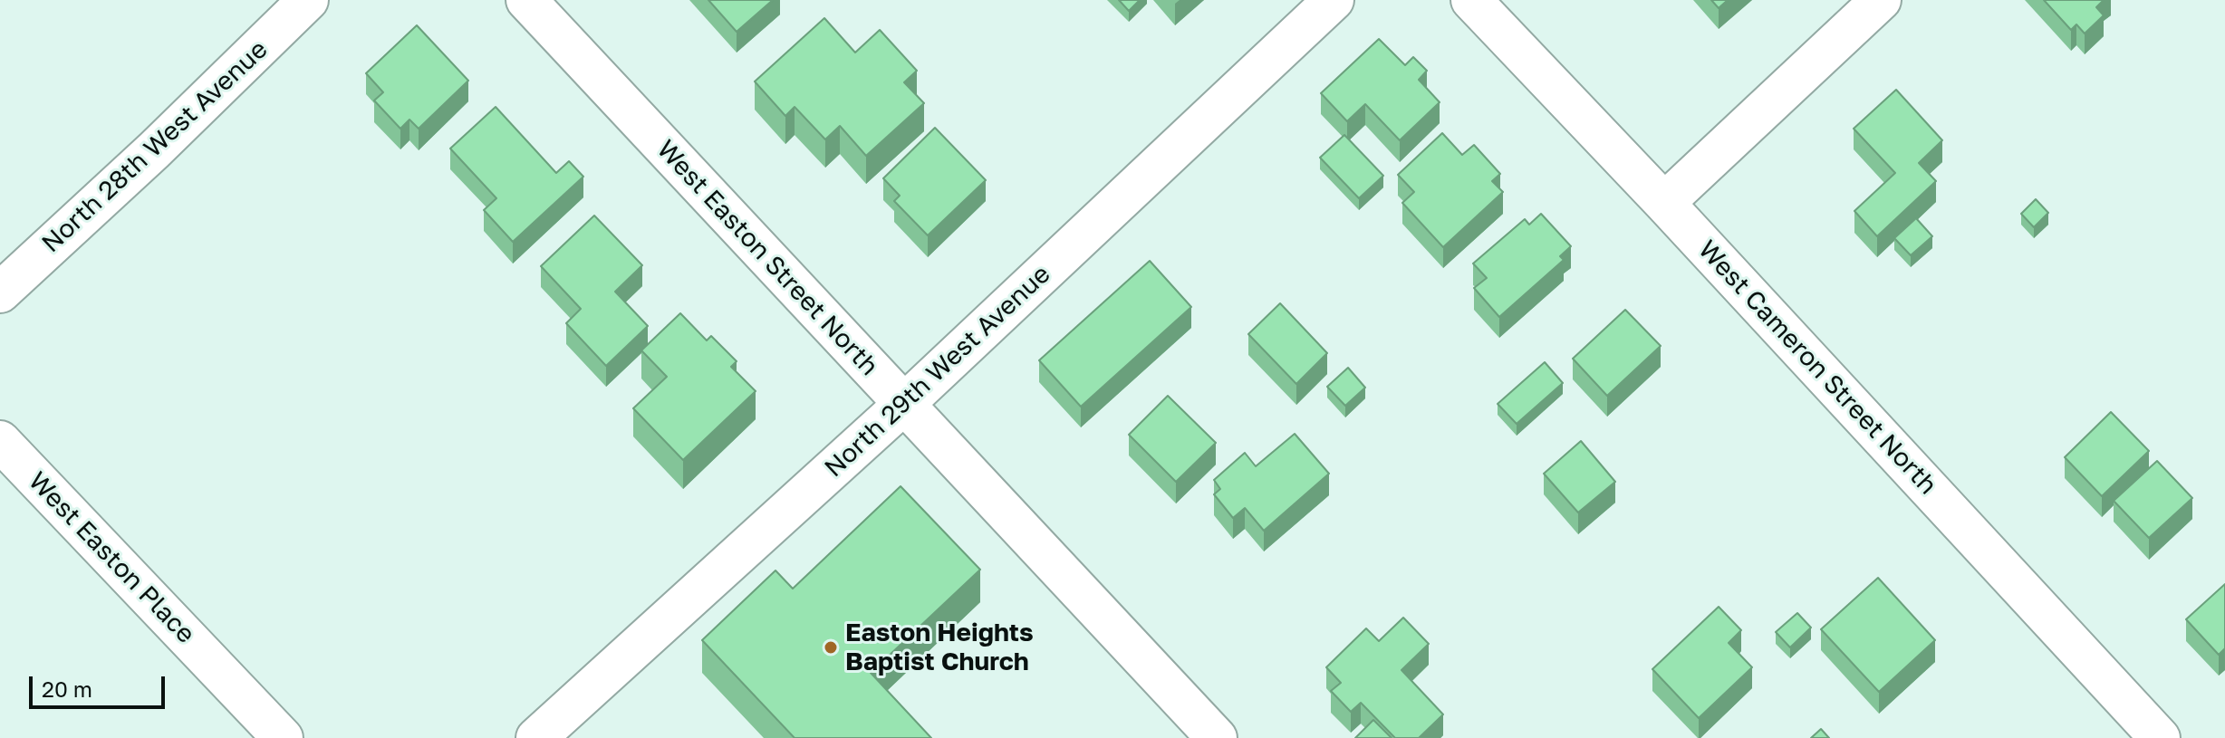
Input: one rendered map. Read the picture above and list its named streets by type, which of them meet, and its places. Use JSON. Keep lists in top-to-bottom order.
{
  "streets": {
    "street": [
      "North 28th West Avenue",
      "West Easton Street North",
      "West Cameron Street North",
      "North 29th West Avenue",
      "West Easton Place"
    ]
  },
  "crossings": [
    ["West Easton Street North", "North 29th West Avenue"]
  ],
  "places": ["Easton Heights Baptist Church"],
  "scale_bar": "20 m"
}
